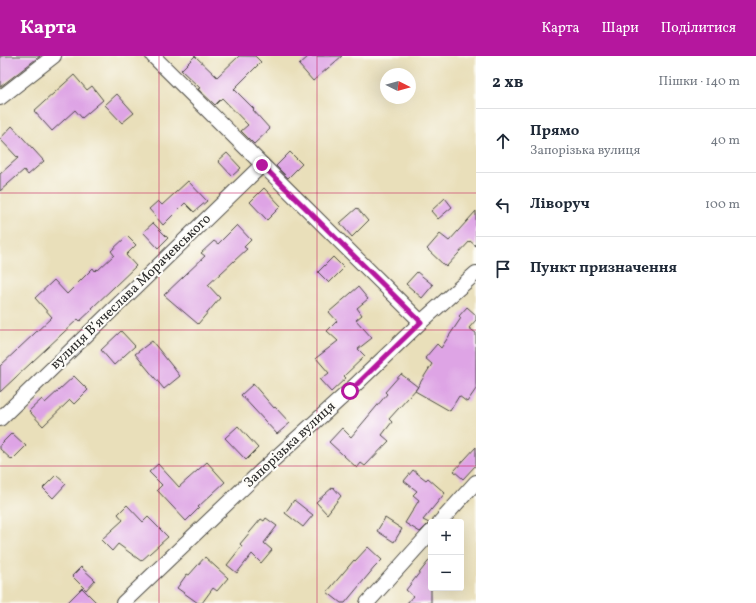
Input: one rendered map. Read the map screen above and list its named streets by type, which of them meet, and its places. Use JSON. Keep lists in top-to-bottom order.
{
  "streets": {
    "street": ["вулиця В’ячеслава Морачевського", "Запорізька вулиця"]
  },
  "north": "right",
  "page": {
    "header": "Карта",
    "nav": ["Карта", "Шари", "Поділитися"],
    "heading": ["2 хв", "Пішки · 140 m"],
    "list": [
      ["Прямо", "Запорізька вулиця", "40 m"],
      ["Ліворуч", "100 m"],
      "Пункт призначення"
    ],
    "map_buttons": ["+", "−"]
  }
}
